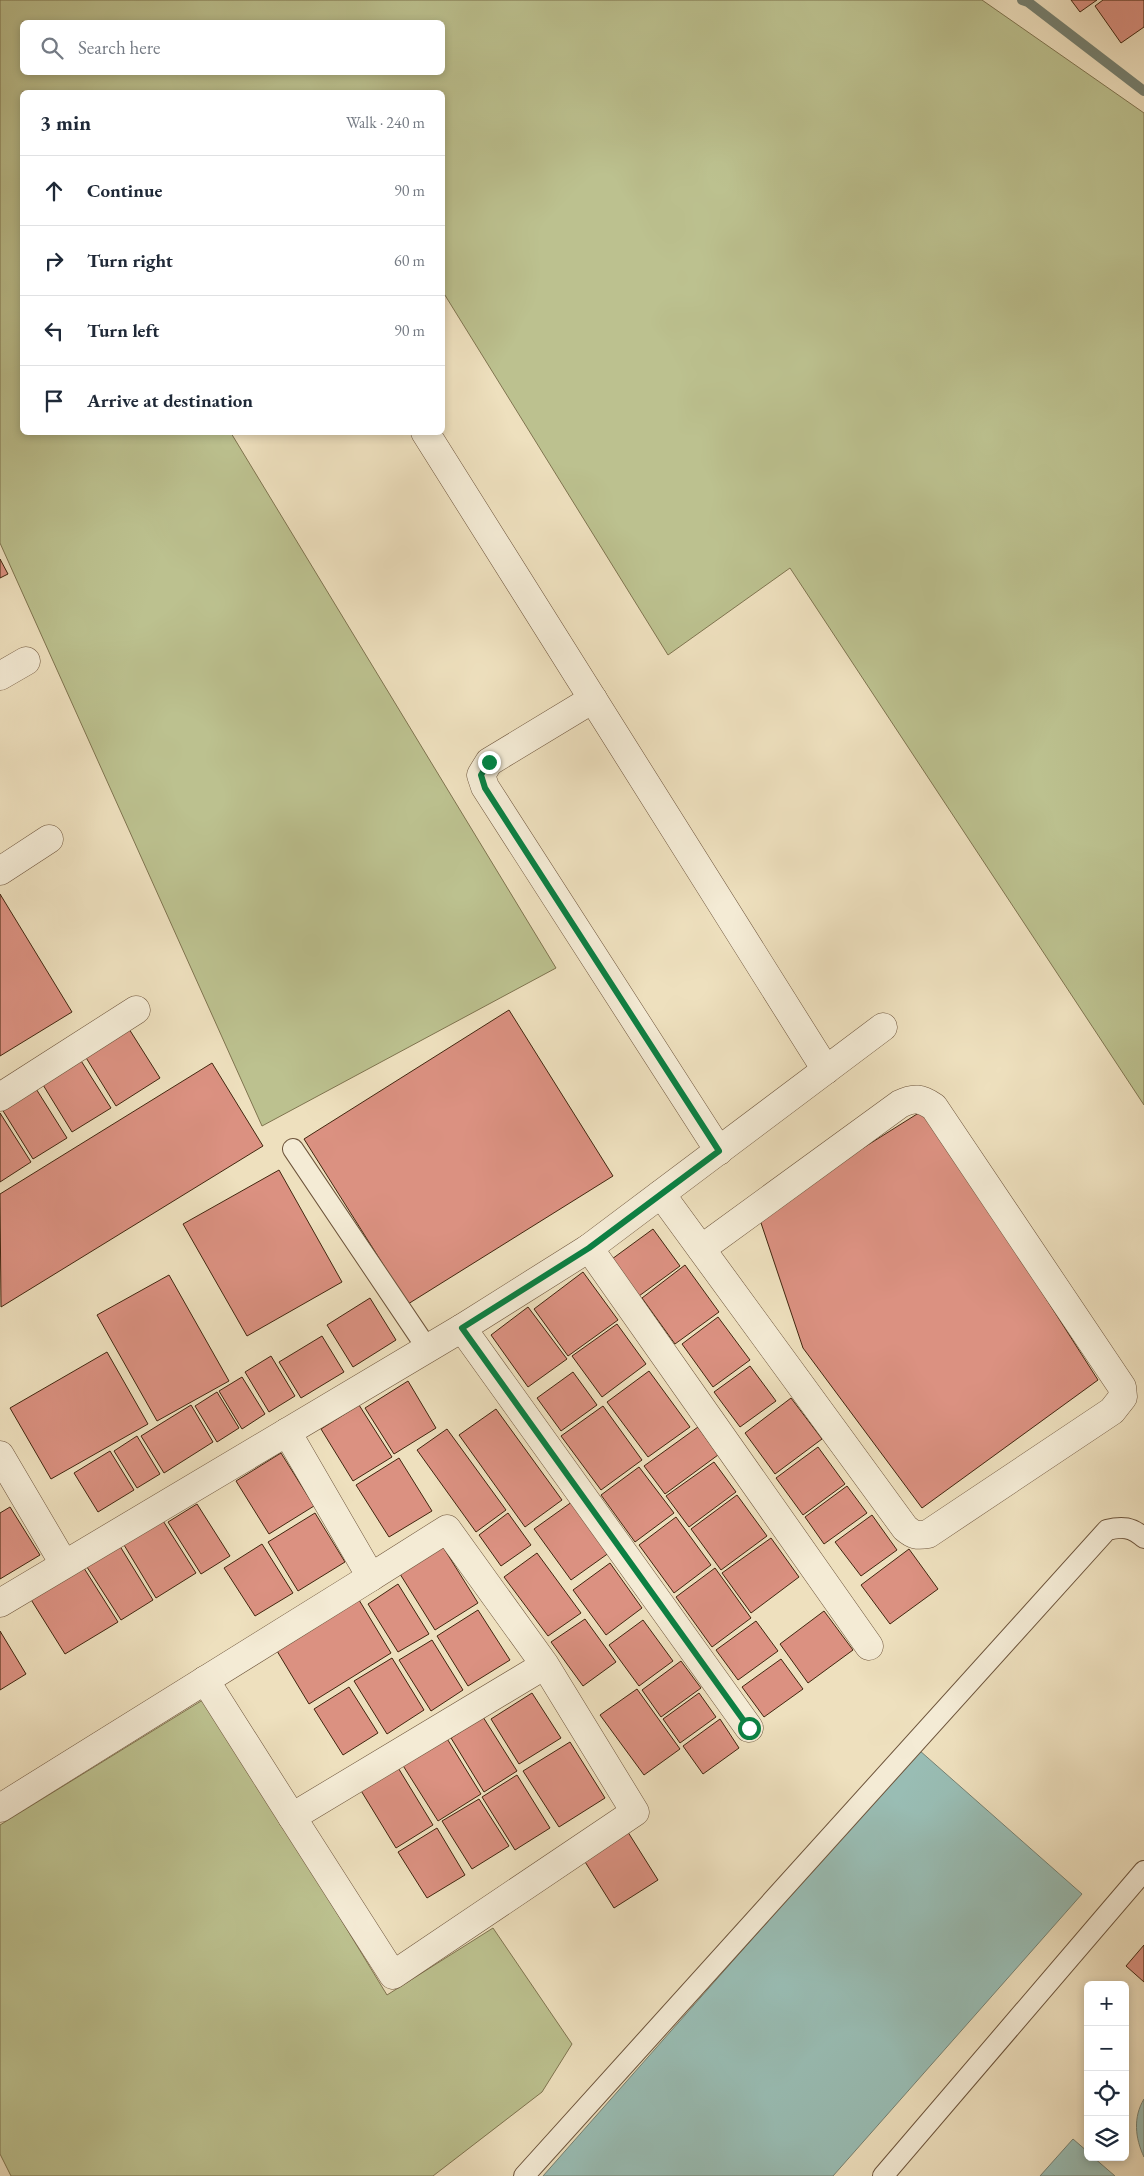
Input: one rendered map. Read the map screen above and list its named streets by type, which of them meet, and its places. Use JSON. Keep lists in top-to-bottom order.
{
  "page": {
    "search": "Search here",
    "heading": ["3 min", "Walk · 240 m"],
    "list": [
      ["Continue", "90 m"],
      ["Turn right", "60 m"],
      ["Turn left", "90 m"],
      "Arrive at destination"
    ],
    "map_buttons": ["+", "−"]
  }
}
